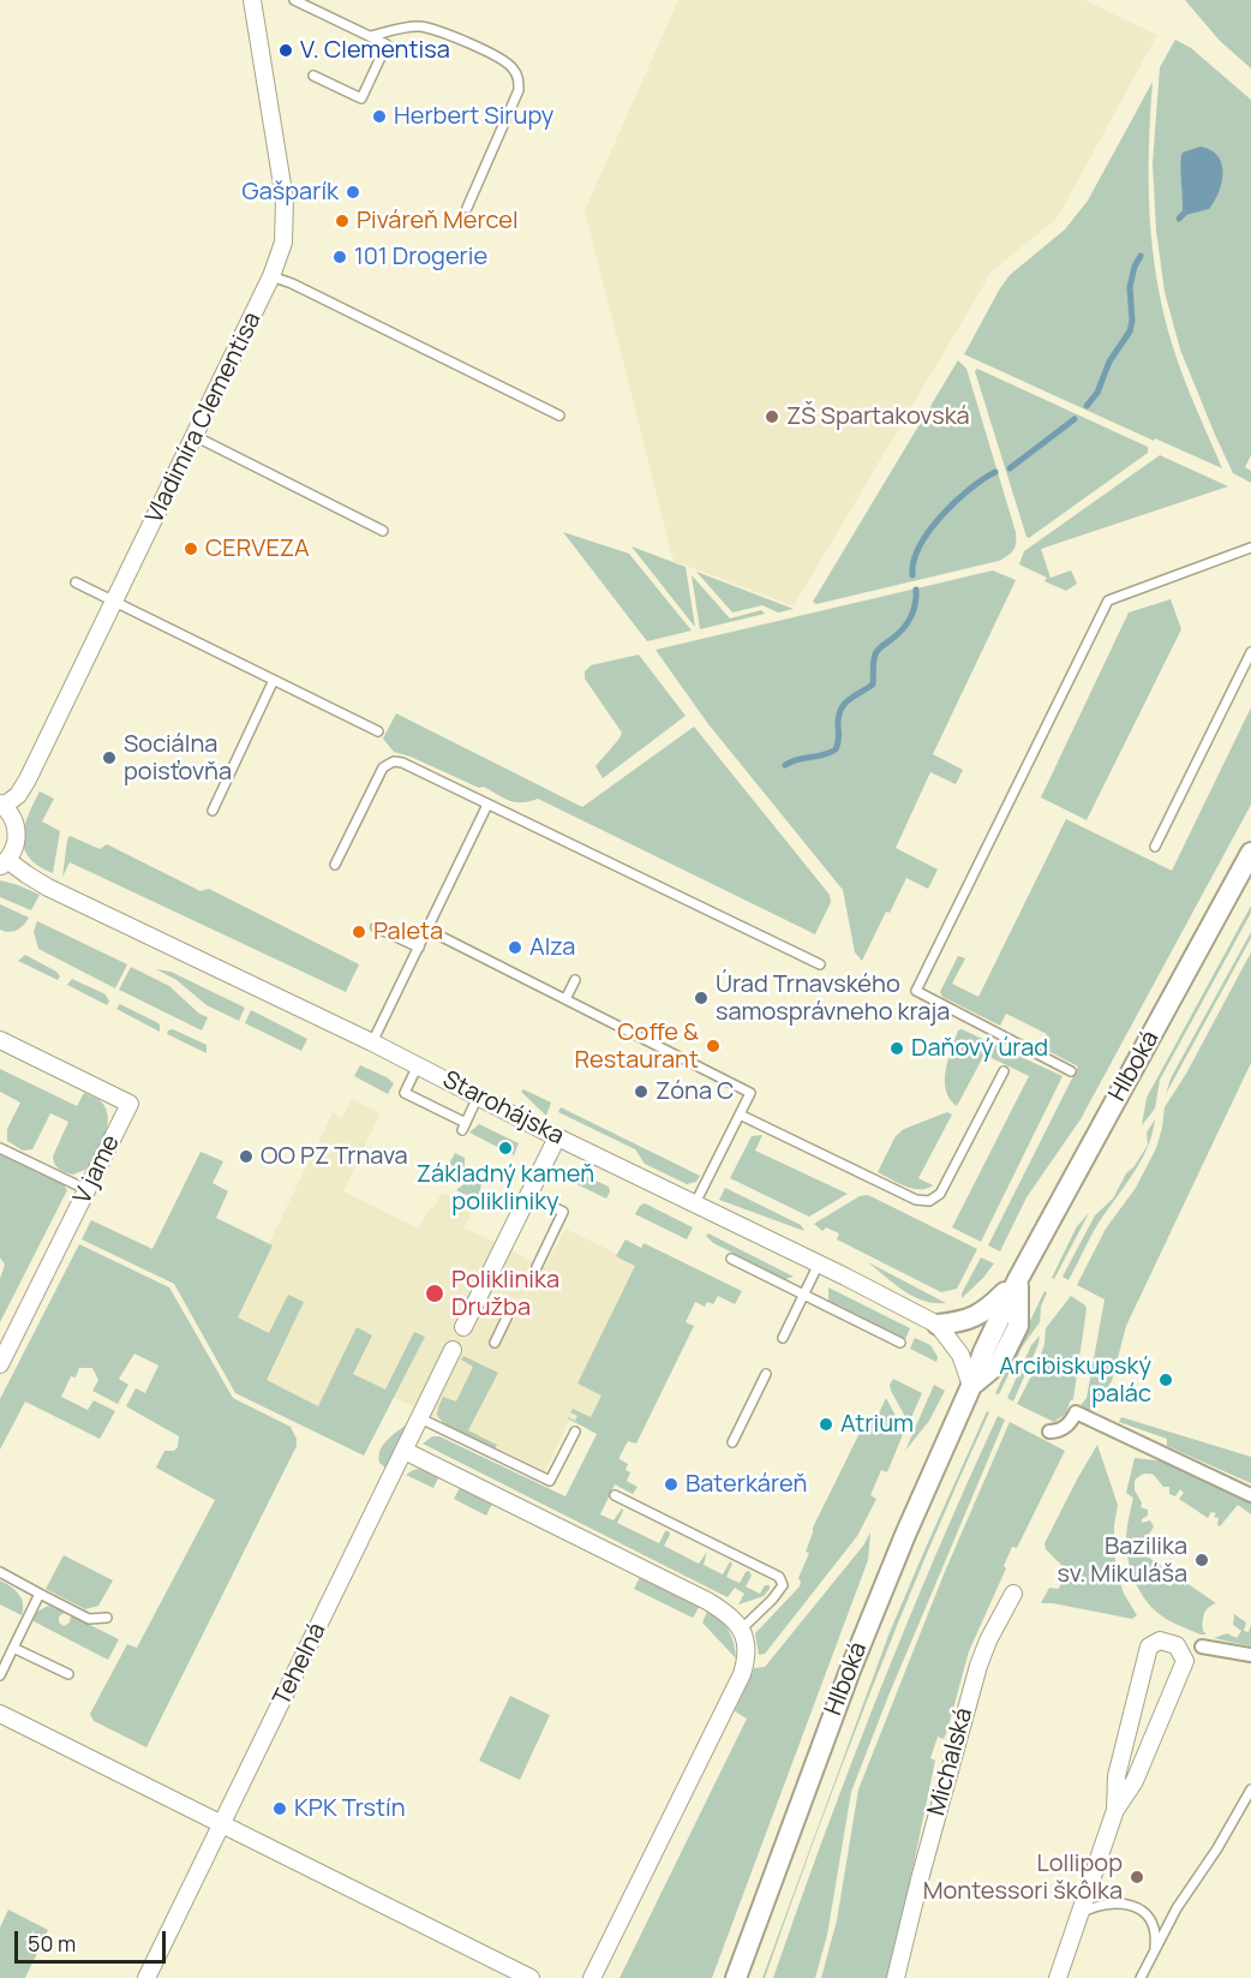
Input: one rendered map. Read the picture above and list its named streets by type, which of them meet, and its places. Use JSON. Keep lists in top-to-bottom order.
{
  "streets": {
    "street": [
      "Vladimíra Clementisa",
      "Hlboká",
      "Starohájska",
      "V jame",
      "Tehelná",
      "Michalská"
    ]
  },
  "crossings": [
    ["Hlboká", "Starohájska"]
  ],
  "places": [
    "V. Clementisa",
    "Herbert Sirupy",
    "Gašparík",
    "Piváreň Mercel",
    "101 Drogerie",
    "ZŠ Spartakovská",
    "CERVEZA",
    "Sociálna poisťovňa",
    "Paleta",
    "Alza",
    "Úrad Trnavského samosprávneho kraja",
    "Coffe & Restaurant",
    "Daňový úrad",
    "Zóna C",
    "Základný kameň polikliniky",
    "OO PZ Trnava",
    "Poliklinika Družba",
    "Arcibiskupský palác",
    "Atrium",
    "Baterkáreň",
    "Bazilika sv. Mikuláša",
    "KPK Trstín",
    "Lollipop Montessori škôlka"
  ],
  "scale_bar": "50 m"
}
